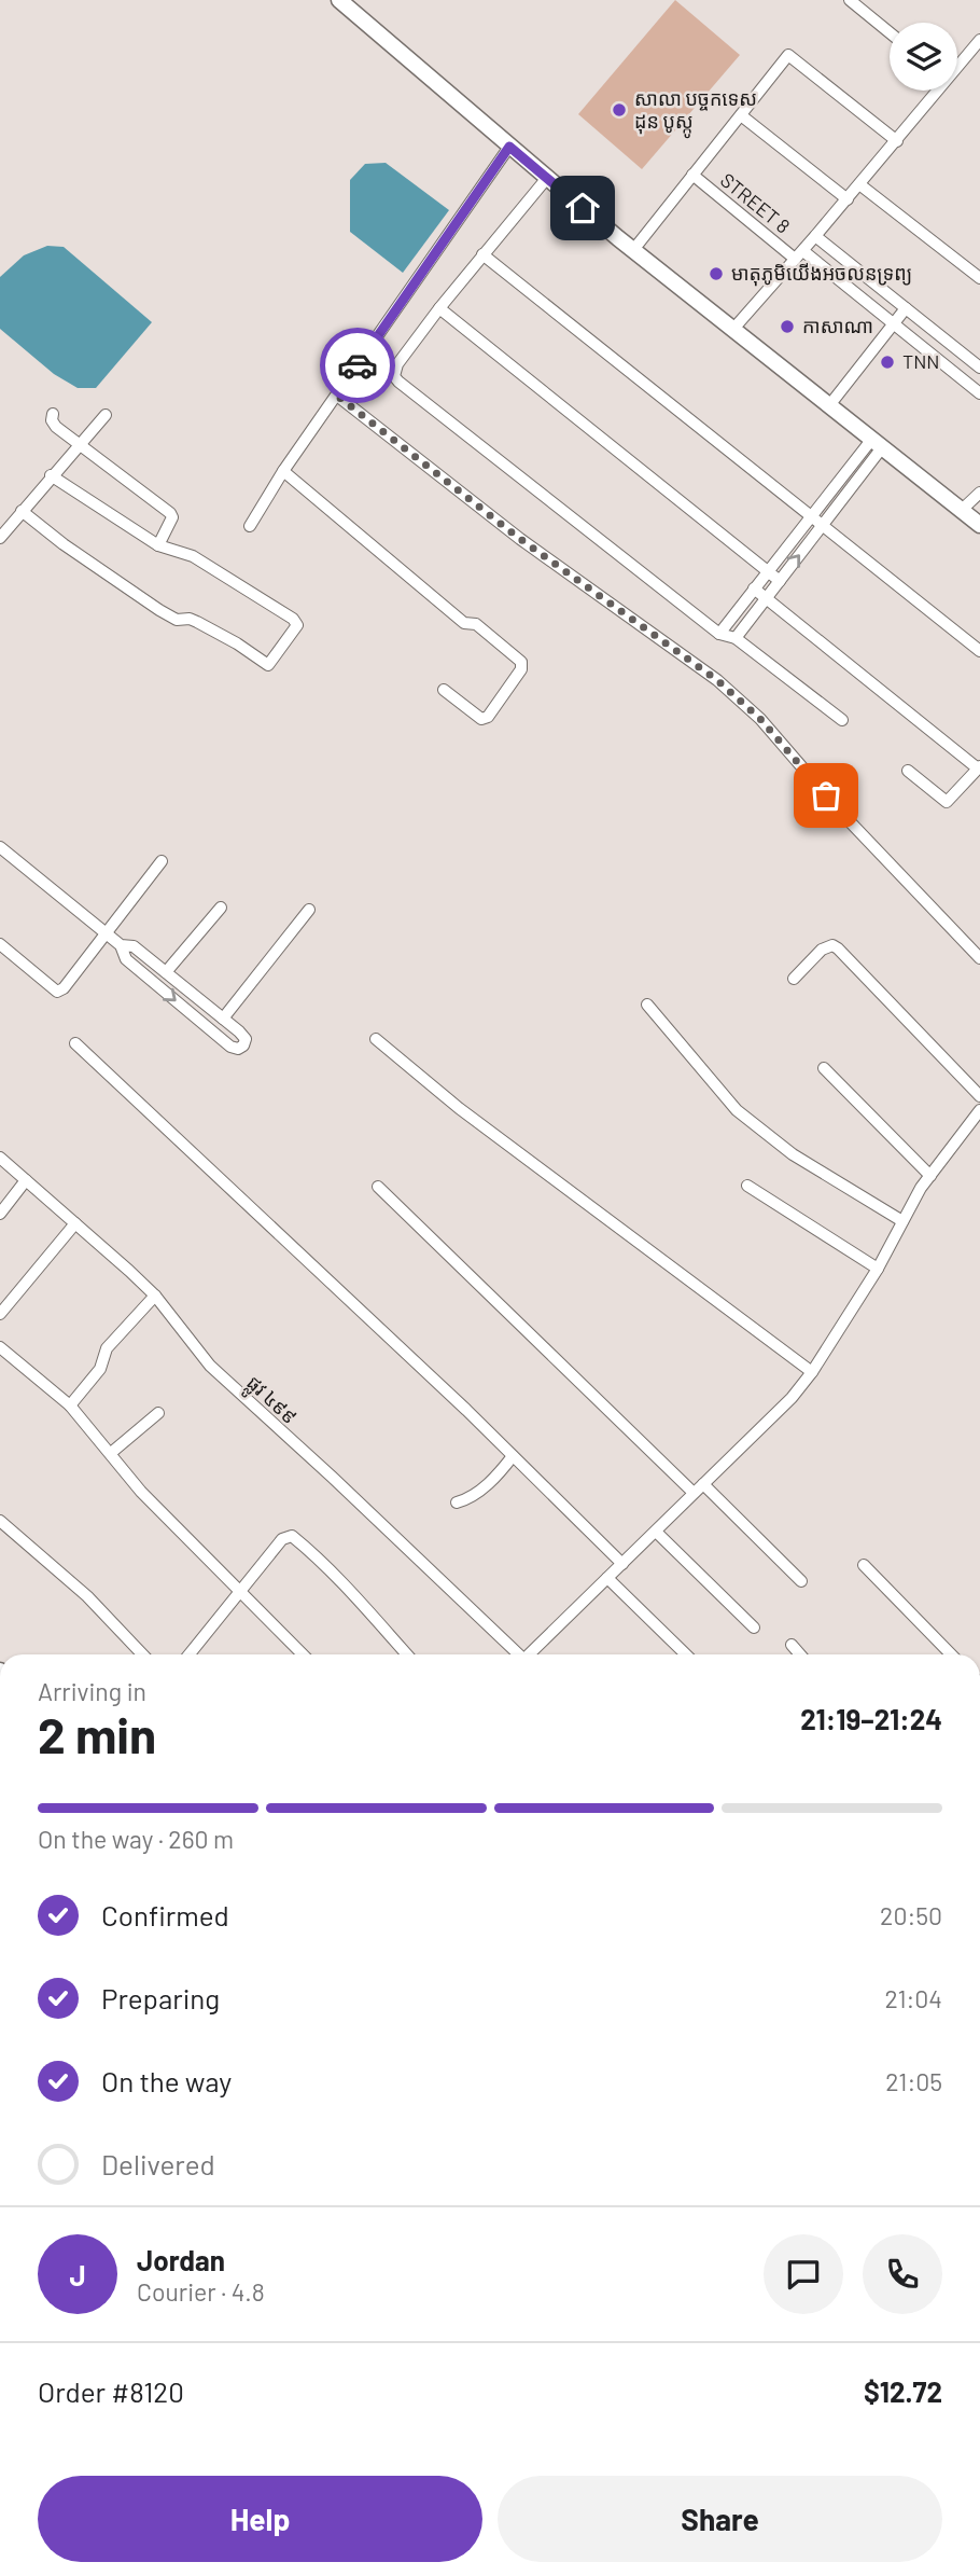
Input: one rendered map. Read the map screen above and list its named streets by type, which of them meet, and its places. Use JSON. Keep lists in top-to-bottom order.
{
  "streets": {
    "street": ["STREET 8", "ផ្លូវ ៤៩៩"]
  },
  "places": [
    "សាលា បច្ចកទេស ដុន បូស្កូ",
    "មាតុភូមិយើងអចលនទ្រព្យ",
    "កាសាណា",
    "TNN"
  ],
  "page": {
    "heading": ["2 min", "Arriving in", "21:19–21:24"],
    "panel": [
      "Jordan",
      "Courier · 4.8",
      "Order #8120",
      "$12.72"
    ],
    "bar": "On the way · 260 m",
    "list": [
      ["Confirmed", "20:50"],
      ["Preparing", "21:04"],
      ["On the way", "21:05"],
      "Delivered"
    ],
    "round": "J",
    "buttons": ["Help", "Share"]
  }
}
